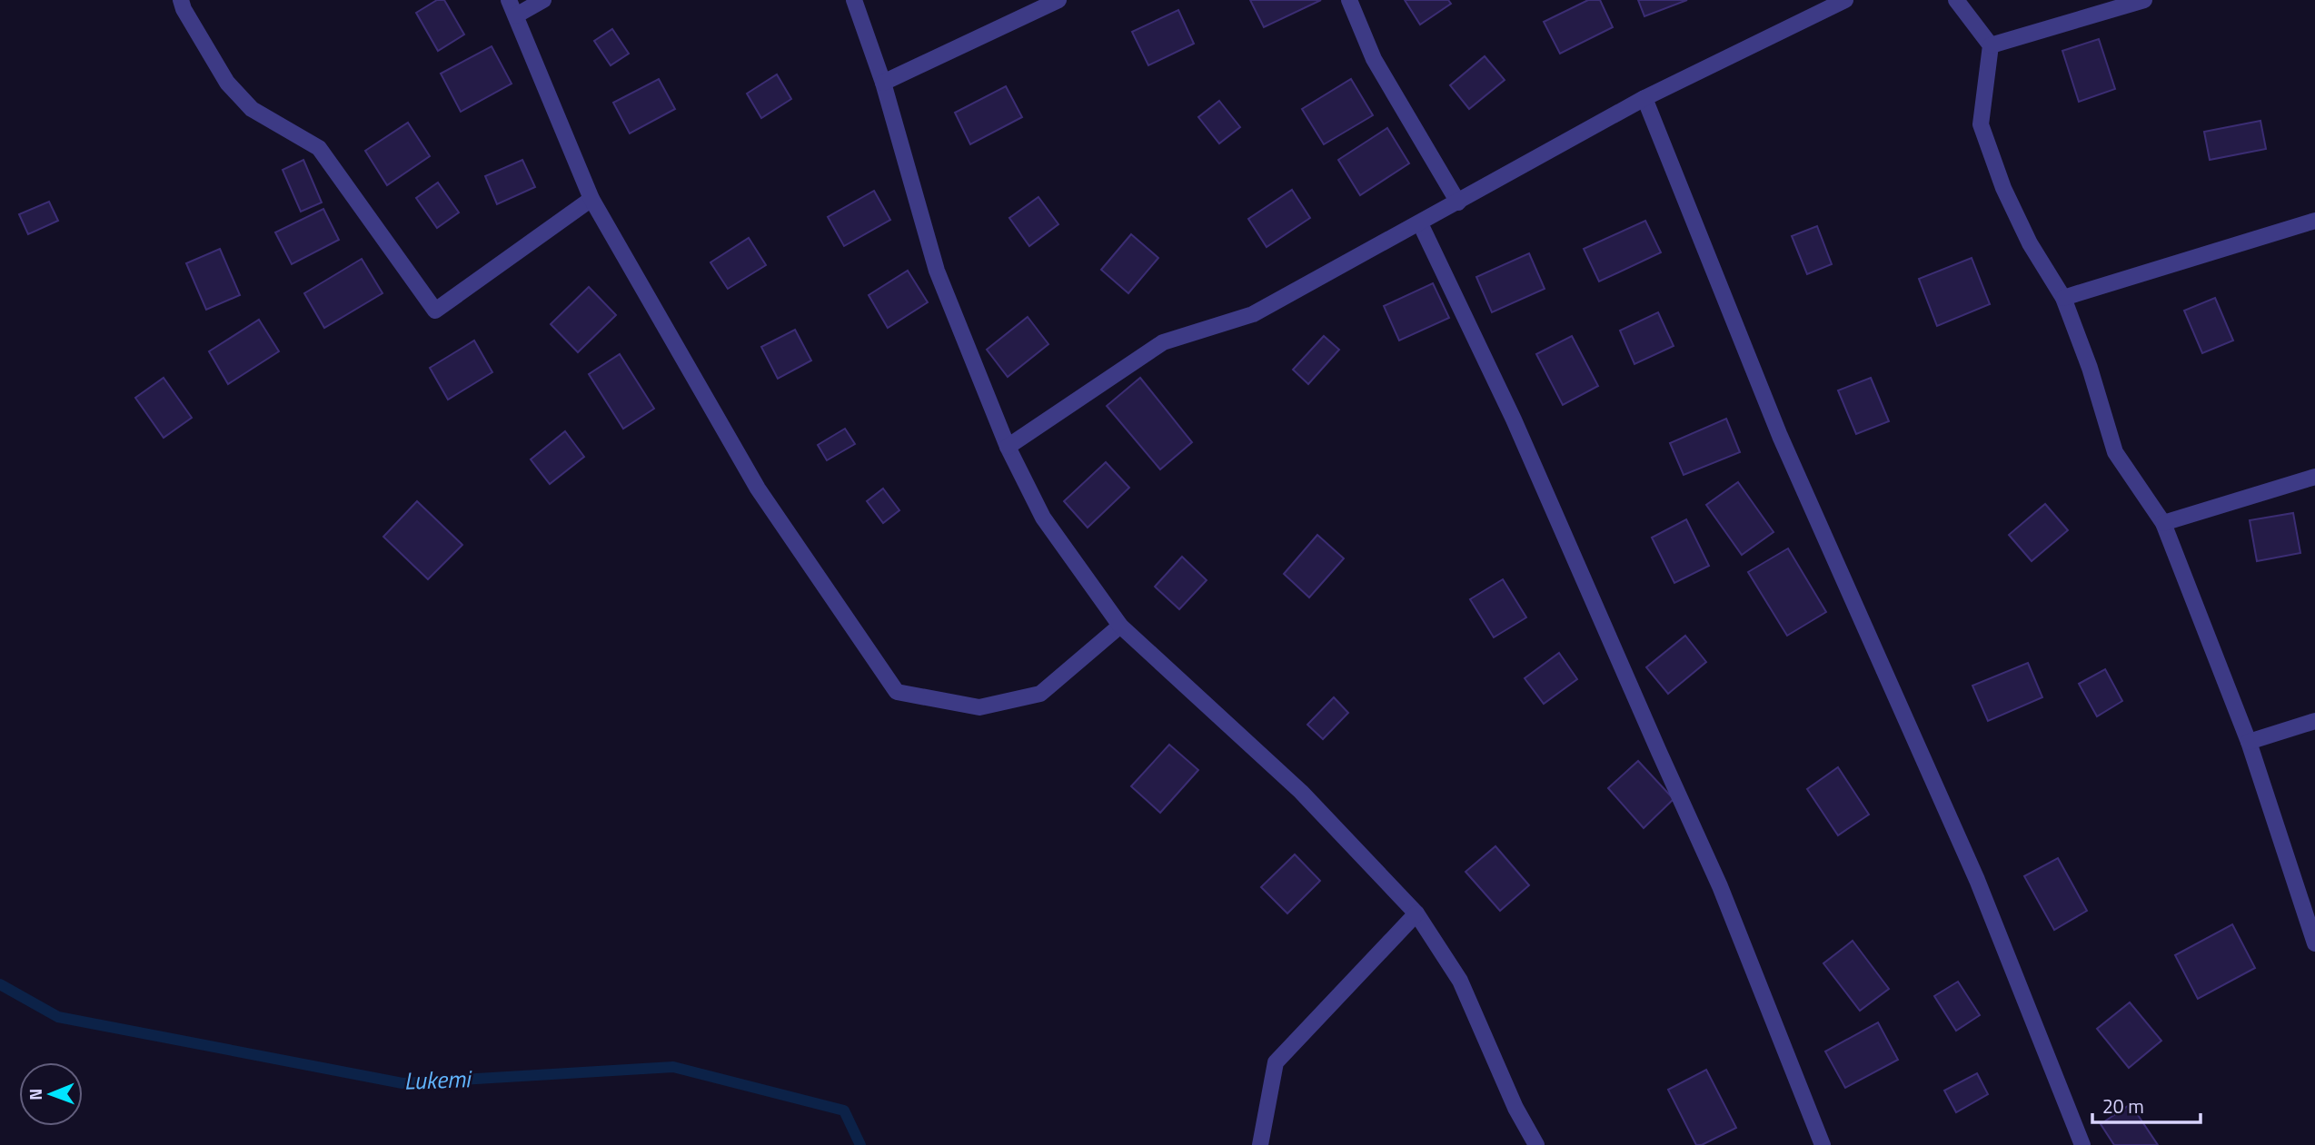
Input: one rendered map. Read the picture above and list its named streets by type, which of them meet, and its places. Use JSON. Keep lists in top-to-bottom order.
{
  "water": ["Lukemi"],
  "scale_bar": "20 m",
  "north": "left"
}
